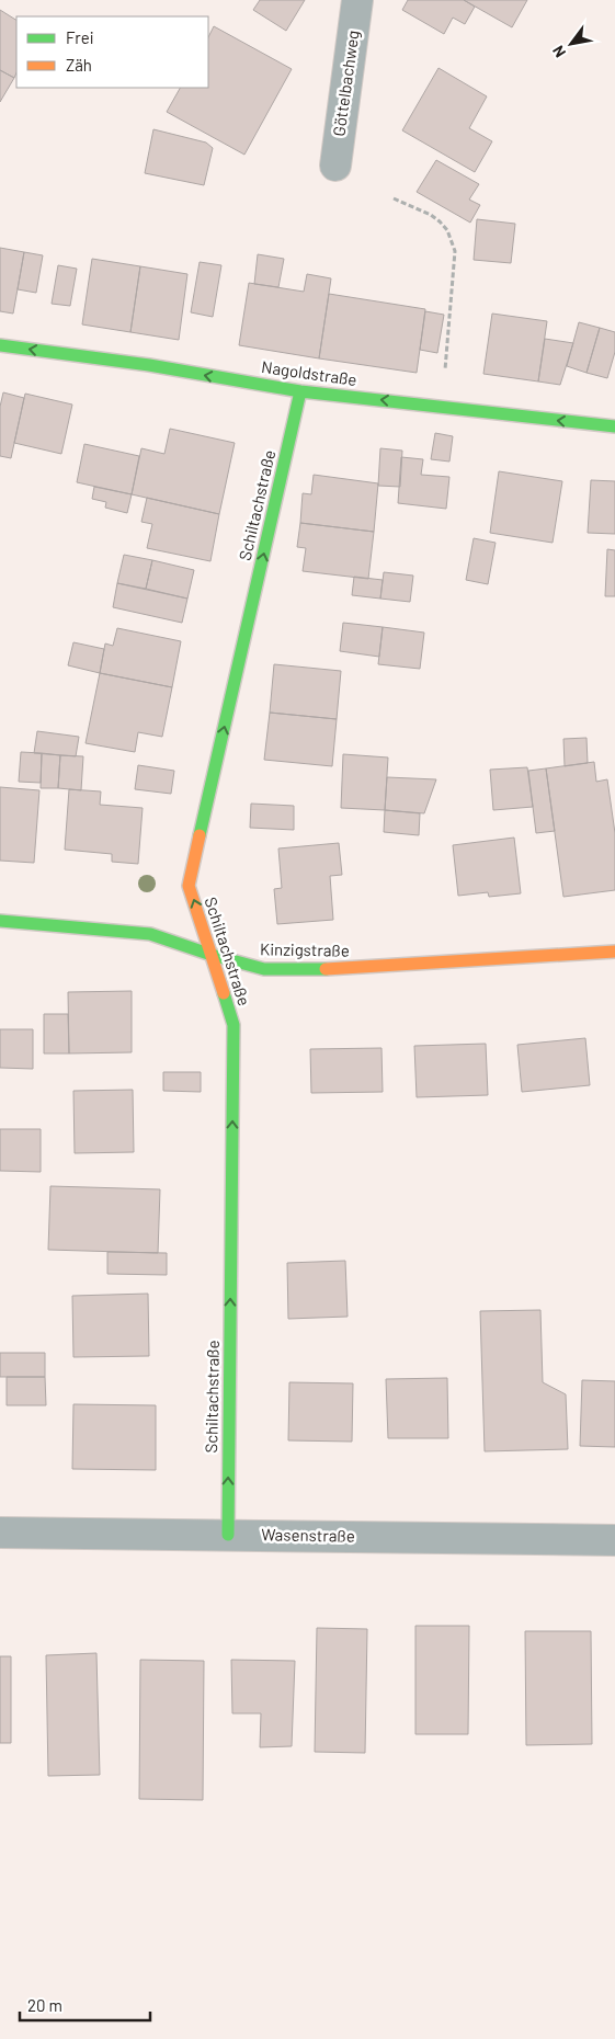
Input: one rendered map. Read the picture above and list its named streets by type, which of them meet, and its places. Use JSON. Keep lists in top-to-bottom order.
{
  "streets": {
    "street": [
      "Göttelbachweg",
      "Nagoldstraße",
      "Schiltachstraße",
      "Kinzigstraße",
      "Wasenstraße"
    ]
  },
  "crossings": [
    ["Nagoldstraße", "Schiltachstraße"],
    ["Schiltachstraße", "Kinzigstraße"],
    ["Schiltachstraße", "Wasenstraße"]
  ],
  "one_way": ["Nagoldstraße", "Schiltachstraße"],
  "legend": ["Frei", "Zäh"],
  "scale_bar": "20 m",
  "north": "bottom left"
}
